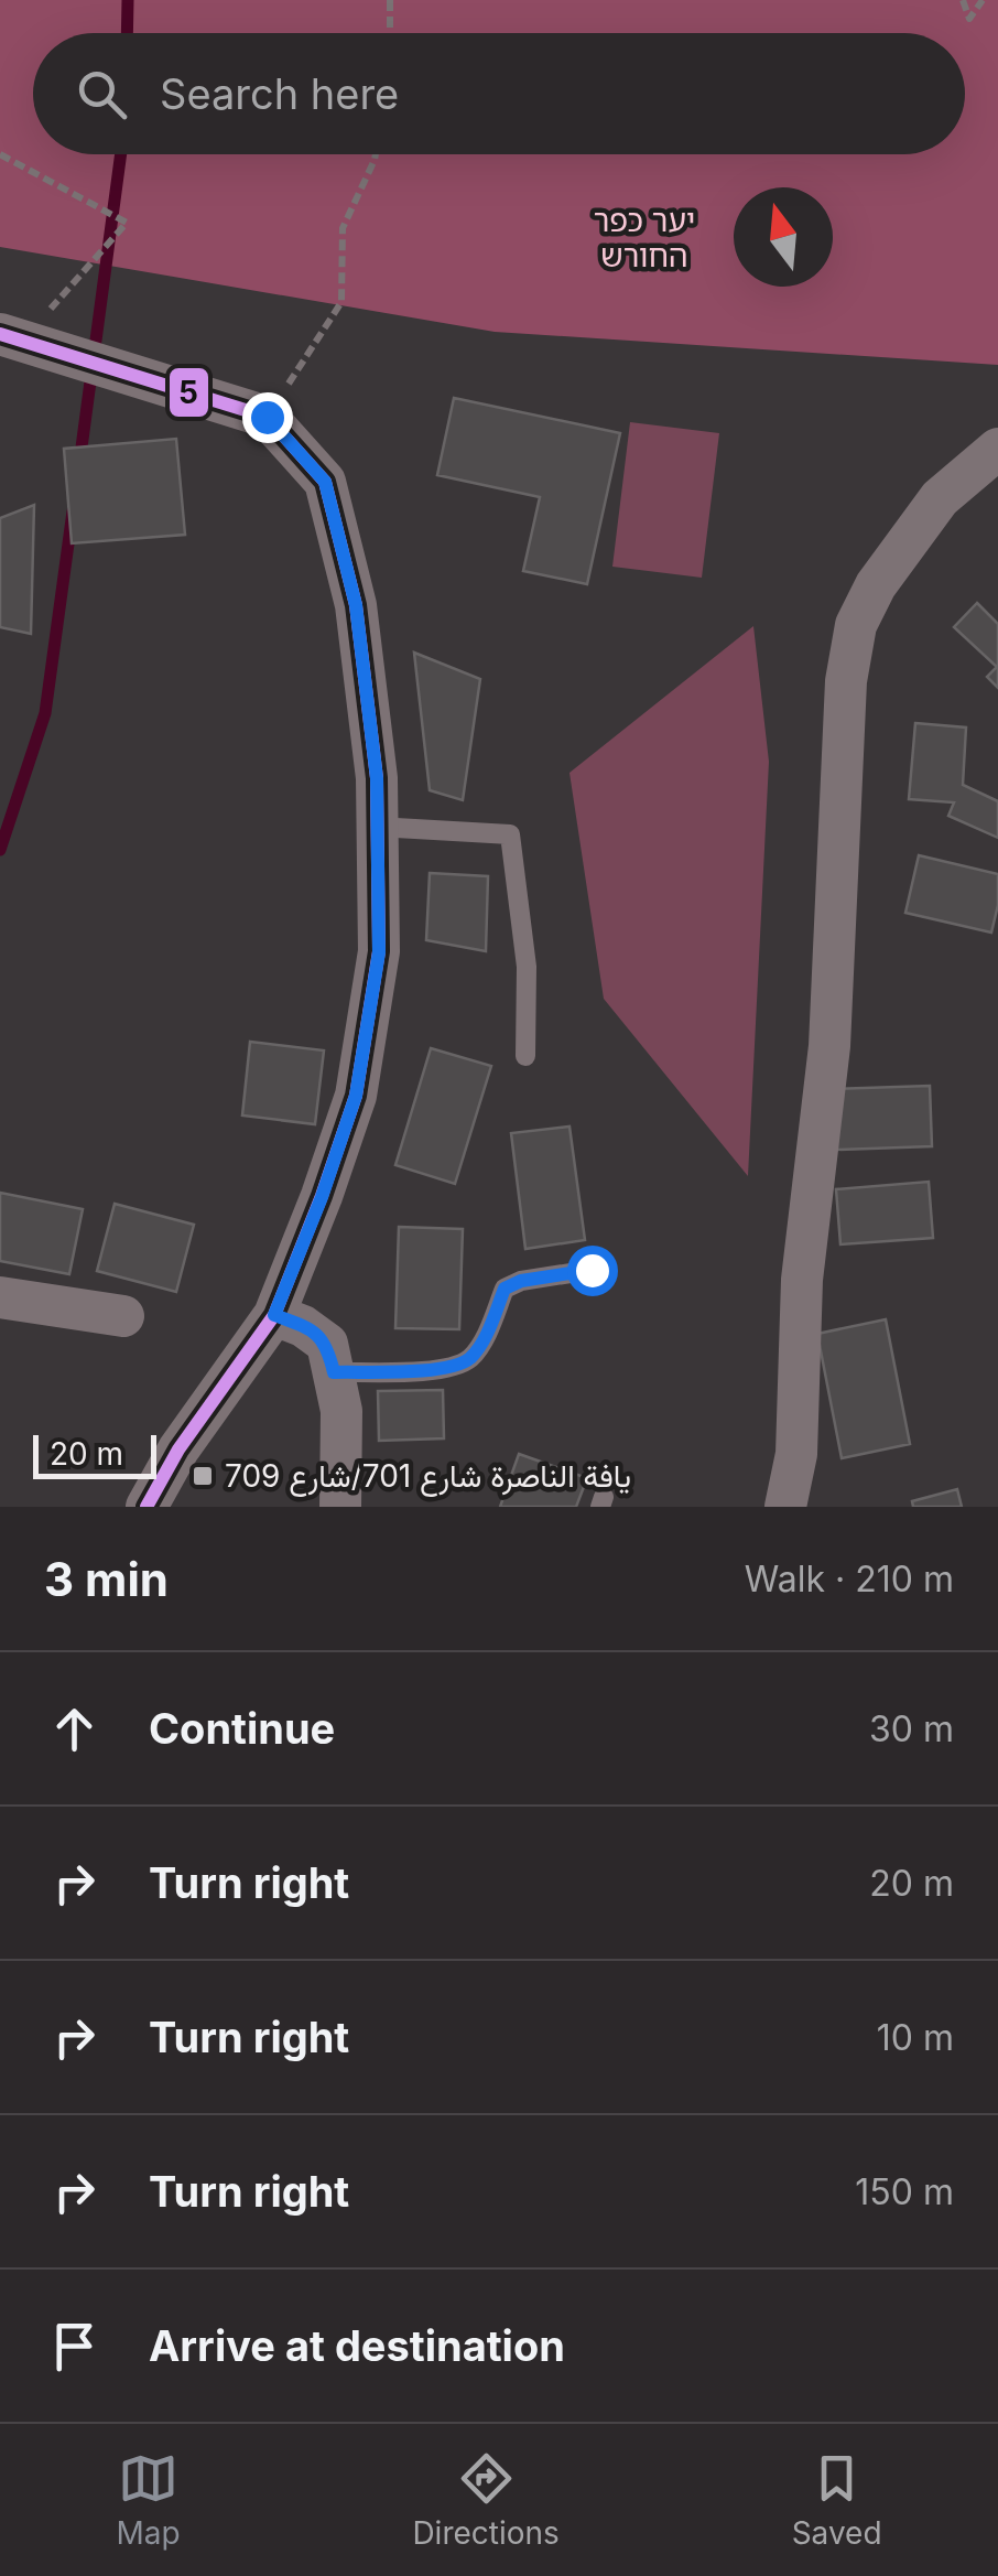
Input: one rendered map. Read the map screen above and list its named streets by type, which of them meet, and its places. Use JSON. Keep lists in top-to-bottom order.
{
  "parks": ["יער כפר החורש"],
  "places": {
    "transit": ["يافة الناصرة شارع 701/شارع 709"]
  },
  "lines": ["transit line 5"],
  "scale_bar": "20 m",
  "north": "top",
  "page": {
    "search": "Search here",
    "scale": "20 m",
    "heading": ["3 min", "Walk · 210 m"],
    "list": [
      ["Continue", "30 m"],
      ["Turn right", "20 m"],
      ["Turn right", "10 m"],
      ["Turn right", "150 m"],
      "Arrive at destination"
    ],
    "nav": ["Map", "Directions", "Saved"]
  }
}
